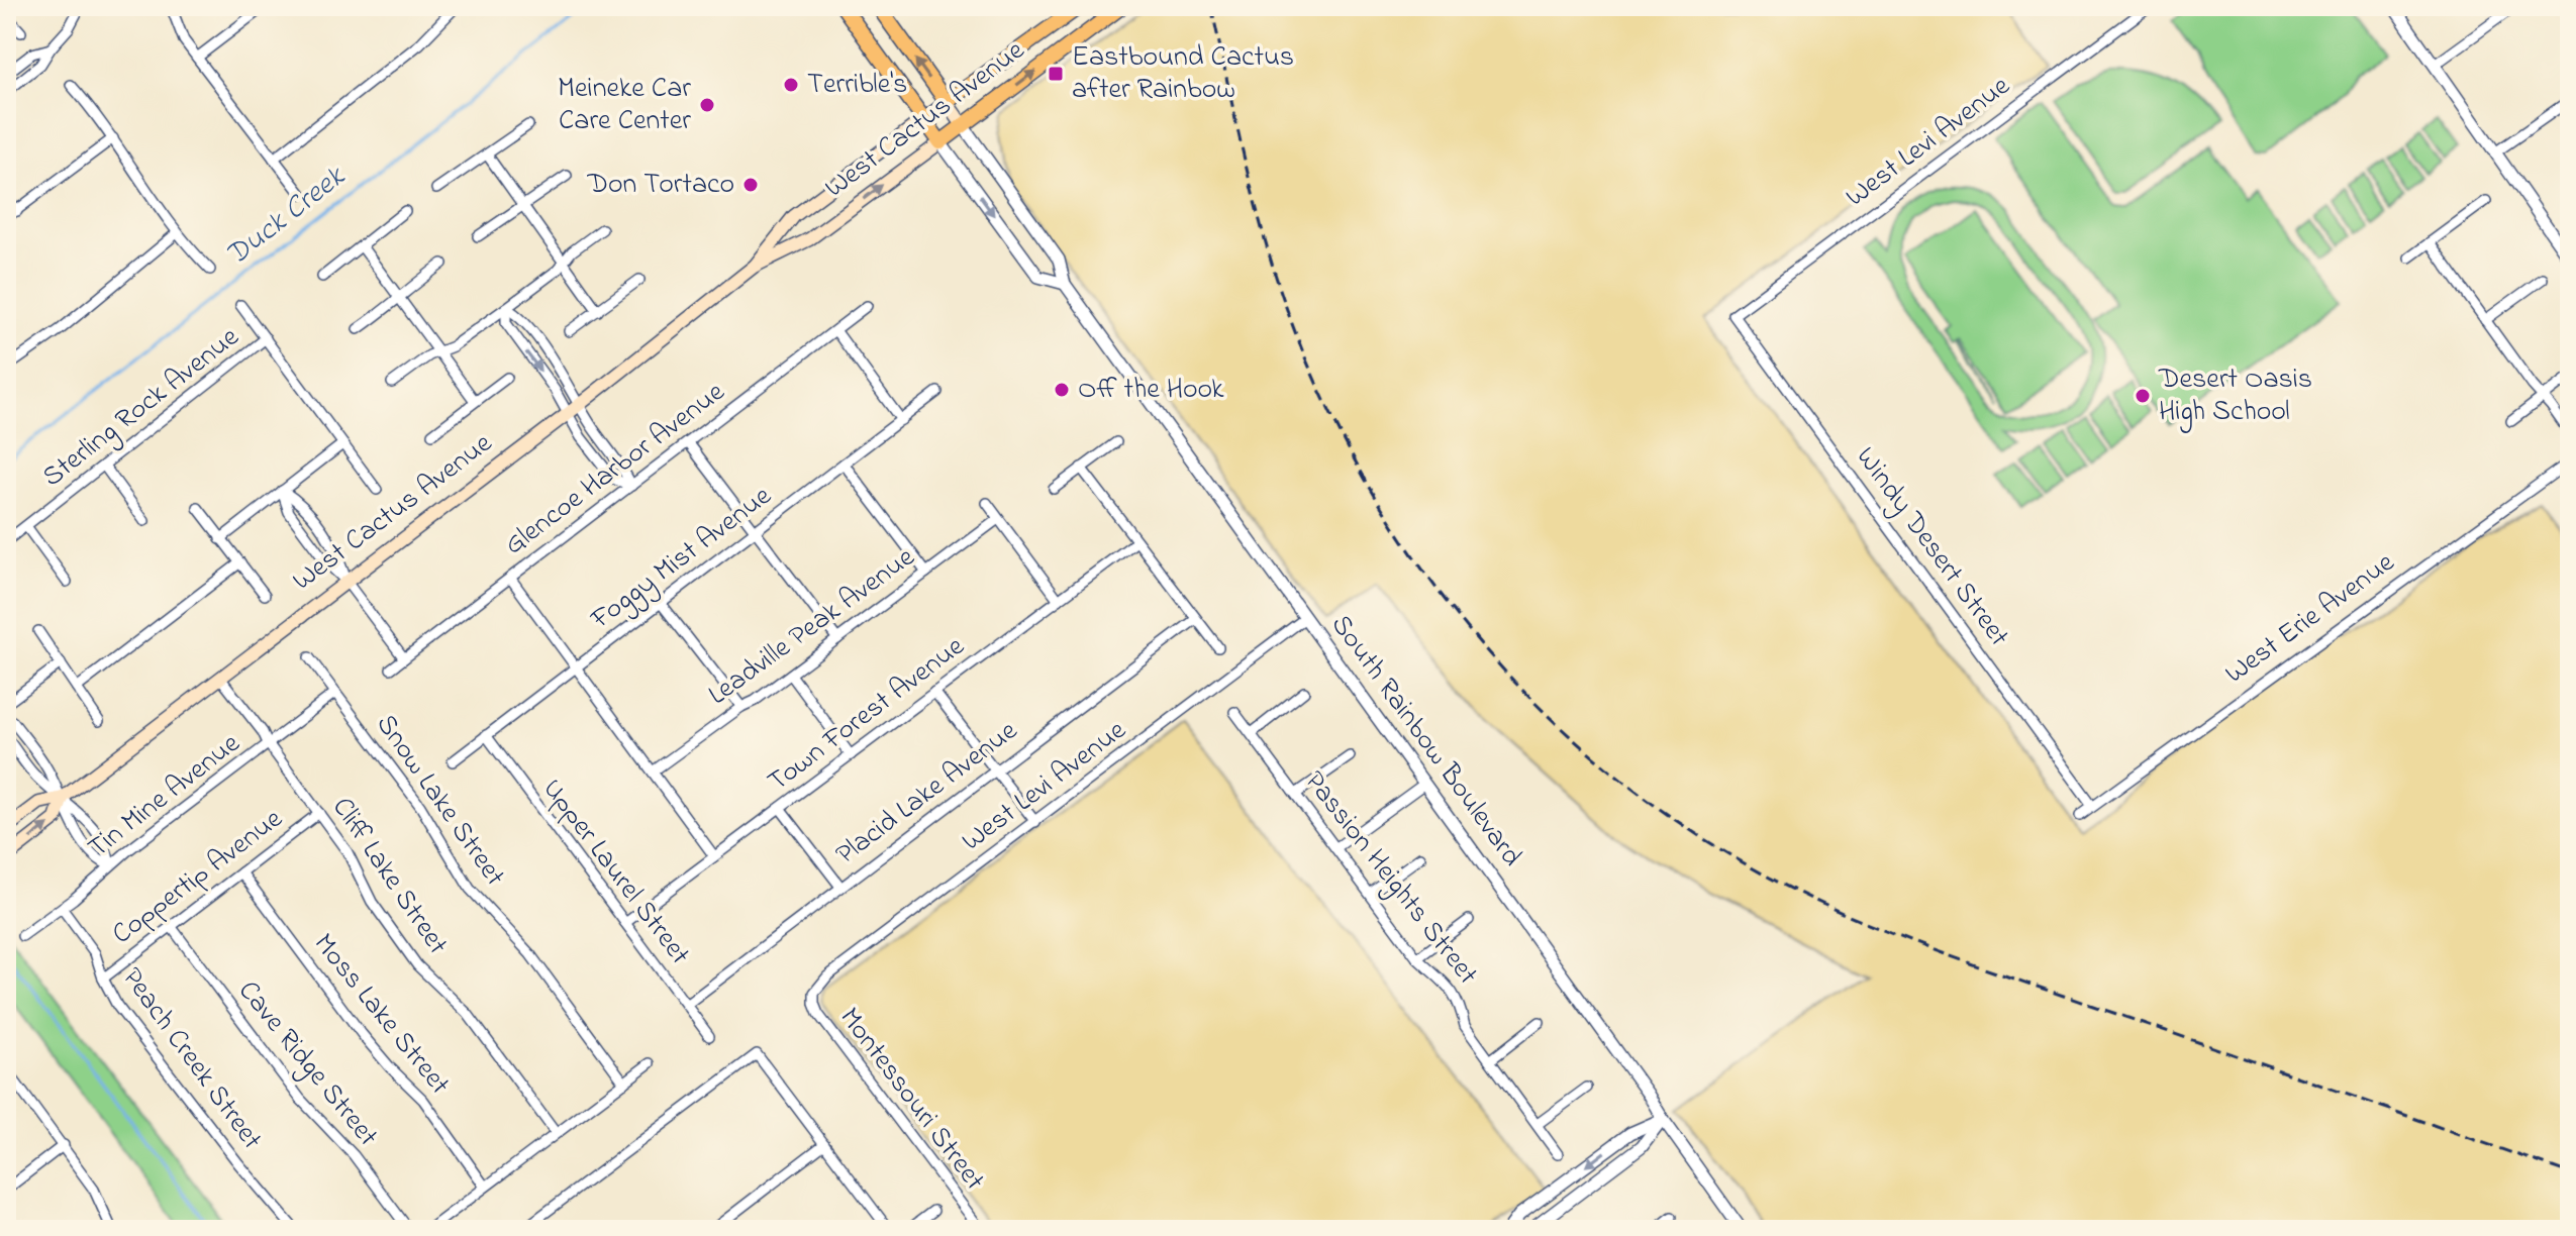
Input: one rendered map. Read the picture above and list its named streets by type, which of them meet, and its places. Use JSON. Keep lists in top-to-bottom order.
{
  "streets": {
    "main road": ["West Cactus Avenue", "South Rainbow Boulevard"],
    "street": [
      "West Levi Avenue",
      "Sterling Rock Avenue",
      "Glencoe Harbor Avenue",
      "Windy Desert Street",
      "Foggy Mist Avenue",
      "West Erie Avenue",
      "Leadville Peak Avenue",
      "Town Forest Avenue",
      "Placid Lake Avenue",
      "Tin Mine Avenue",
      "Snow Lake Street",
      "Upper Laurel Street",
      "Cliff Lake Street",
      "Coppertip Avenue",
      "Passion Heights Street",
      "Moss Lake Street",
      "Peach Creek Street",
      "Cave Ridge Street",
      "Montessouri Street"
    ]
  },
  "crossings": [
    ["West Cactus Avenue", "South Rainbow Boulevard"],
    ["West Cactus Avenue", "Cliff Lake Street"],
    ["West Levi Avenue", "Windy Desert Street"],
    ["West Levi Avenue", "South Rainbow Boulevard"],
    ["West Levi Avenue", "Montessouri Street"],
    ["Windy Desert Street", "West Erie Avenue"],
    ["Foggy Mist Avenue", "Upper Laurel Street"],
    ["Town Forest Avenue", "Upper Laurel Street"],
    ["Placid Lake Avenue", "Upper Laurel Street"],
    ["Tin Mine Avenue", "Snow Lake Street"],
    ["Tin Mine Avenue", "Cliff Lake Street"],
    ["Tin Mine Avenue", "Peach Creek Street"],
    ["Cliff Lake Street", "Coppertip Avenue"],
    ["Coppertip Avenue", "Moss Lake Street"],
    ["Coppertip Avenue", "Peach Creek Street"],
    ["Coppertip Avenue", "Cave Ridge Street"]
  ],
  "water": ["Duck Creek"],
  "places": {
    "transit": ["Eastbound Cactus after Rainbow"],
    "other": [
      "Terrible's",
      "Meineke Car Care Center",
      "Don Tortaco",
      "Off the Hook",
      "Desert Oasis High School"
    ]
  }
}
